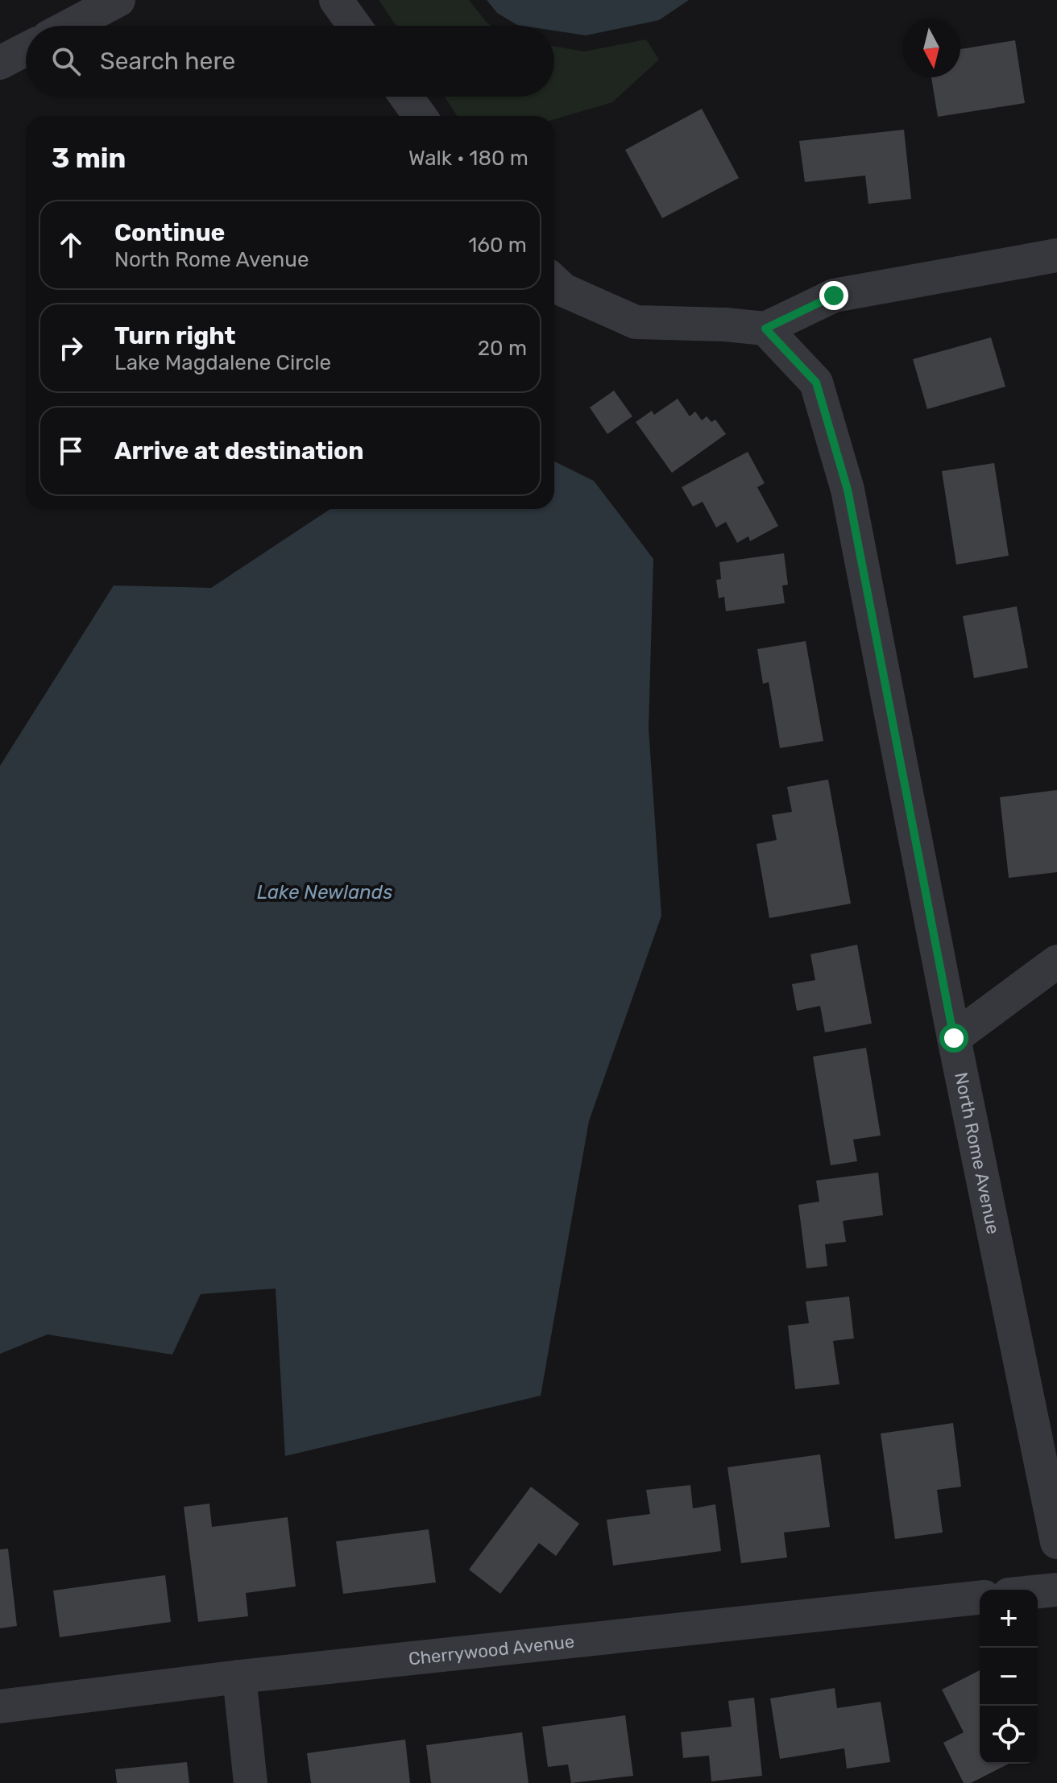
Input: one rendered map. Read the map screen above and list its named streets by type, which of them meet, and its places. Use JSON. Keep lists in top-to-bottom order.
{
  "streets": {
    "street": ["North Rome Avenue", "Cherrywood Avenue"]
  },
  "water": ["Lake Newlands"],
  "north": "bottom",
  "page": {
    "search": "Search here",
    "heading": ["3 min", "Walk · 180 m"],
    "list": [
      ["Continue", "North Rome Avenue", "160 m"],
      ["Turn right", "Lake Magdalene Circle", "20 m"],
      "Arrive at destination"
    ],
    "map_buttons": ["+", "−"]
  }
}
